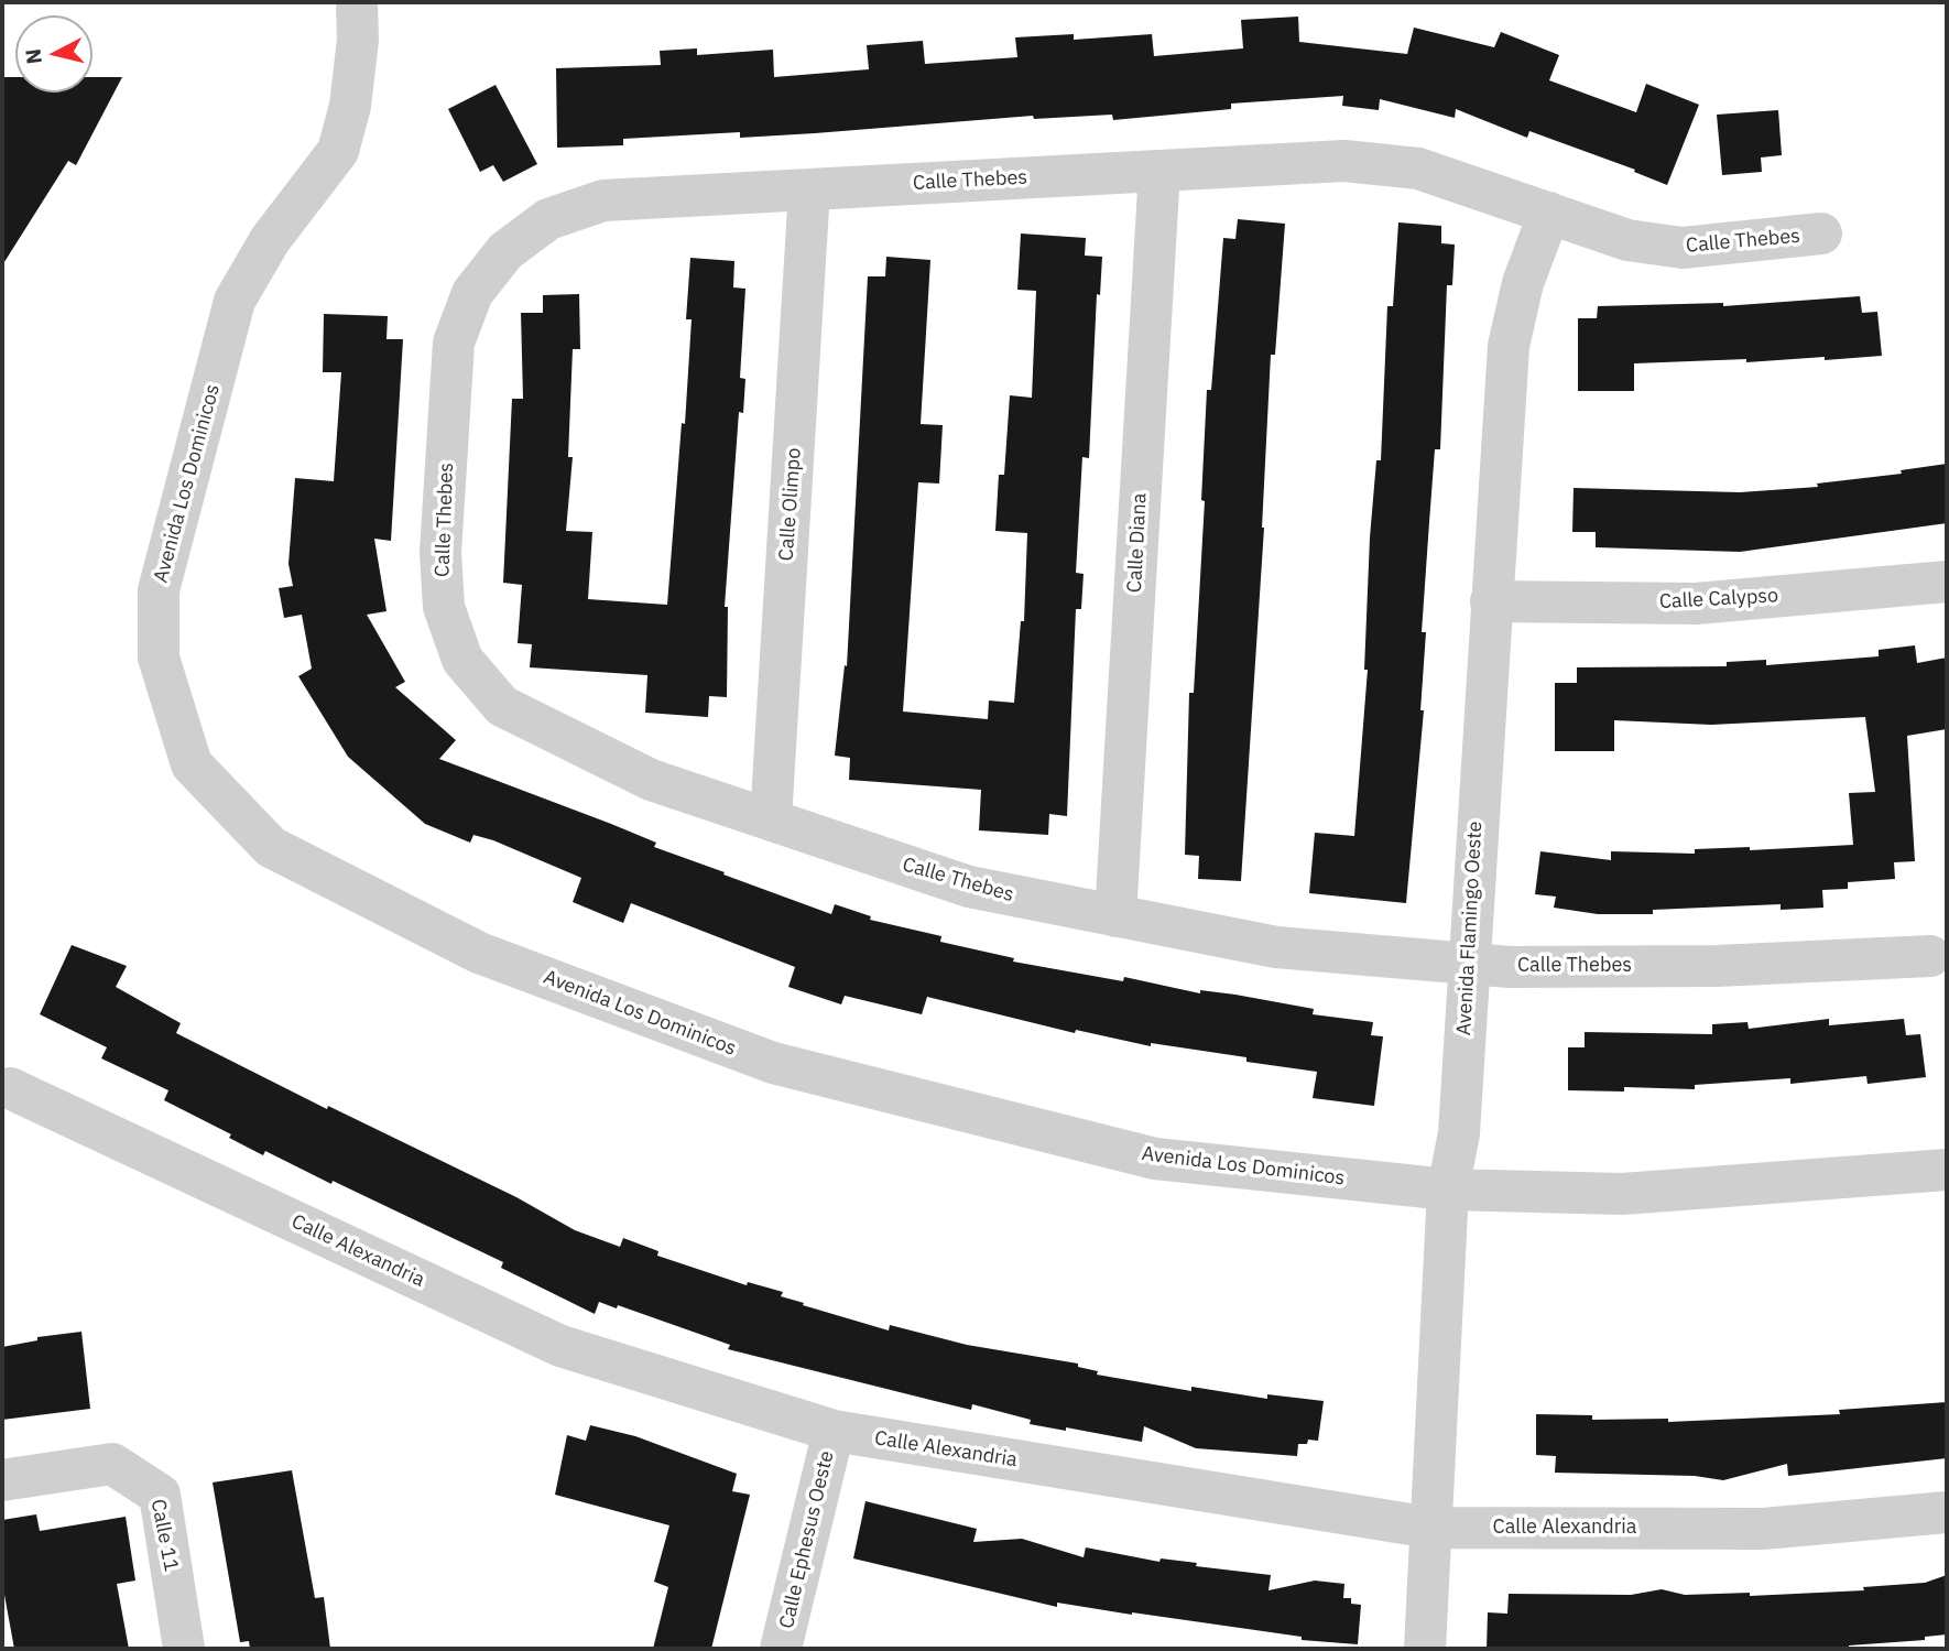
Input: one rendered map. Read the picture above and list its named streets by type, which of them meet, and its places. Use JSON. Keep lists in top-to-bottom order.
{
  "streets": {
    "street": [
      "Calle Thebes",
      "Avenida Los Dominicos",
      "Calle Olimpo",
      "Calle Diana",
      "Calle Calypso",
      "Avenida Flamingo Oeste",
      "Calle Alexandria",
      "Calle 11",
      "Calle Ephesus Oeste"
    ]
  },
  "crossings": [
    ["Calle Thebes", "Calle Olimpo"],
    ["Calle Thebes", "Calle Diana"],
    ["Calle Thebes", "Avenida Flamingo Oeste"],
    ["Avenida Los Dominicos", "Avenida Flamingo Oeste"],
    ["Calle Calypso", "Avenida Flamingo Oeste"],
    ["Avenida Flamingo Oeste", "Calle Alexandria"],
    ["Calle Alexandria", "Calle Ephesus Oeste"]
  ],
  "north": "left"
}
